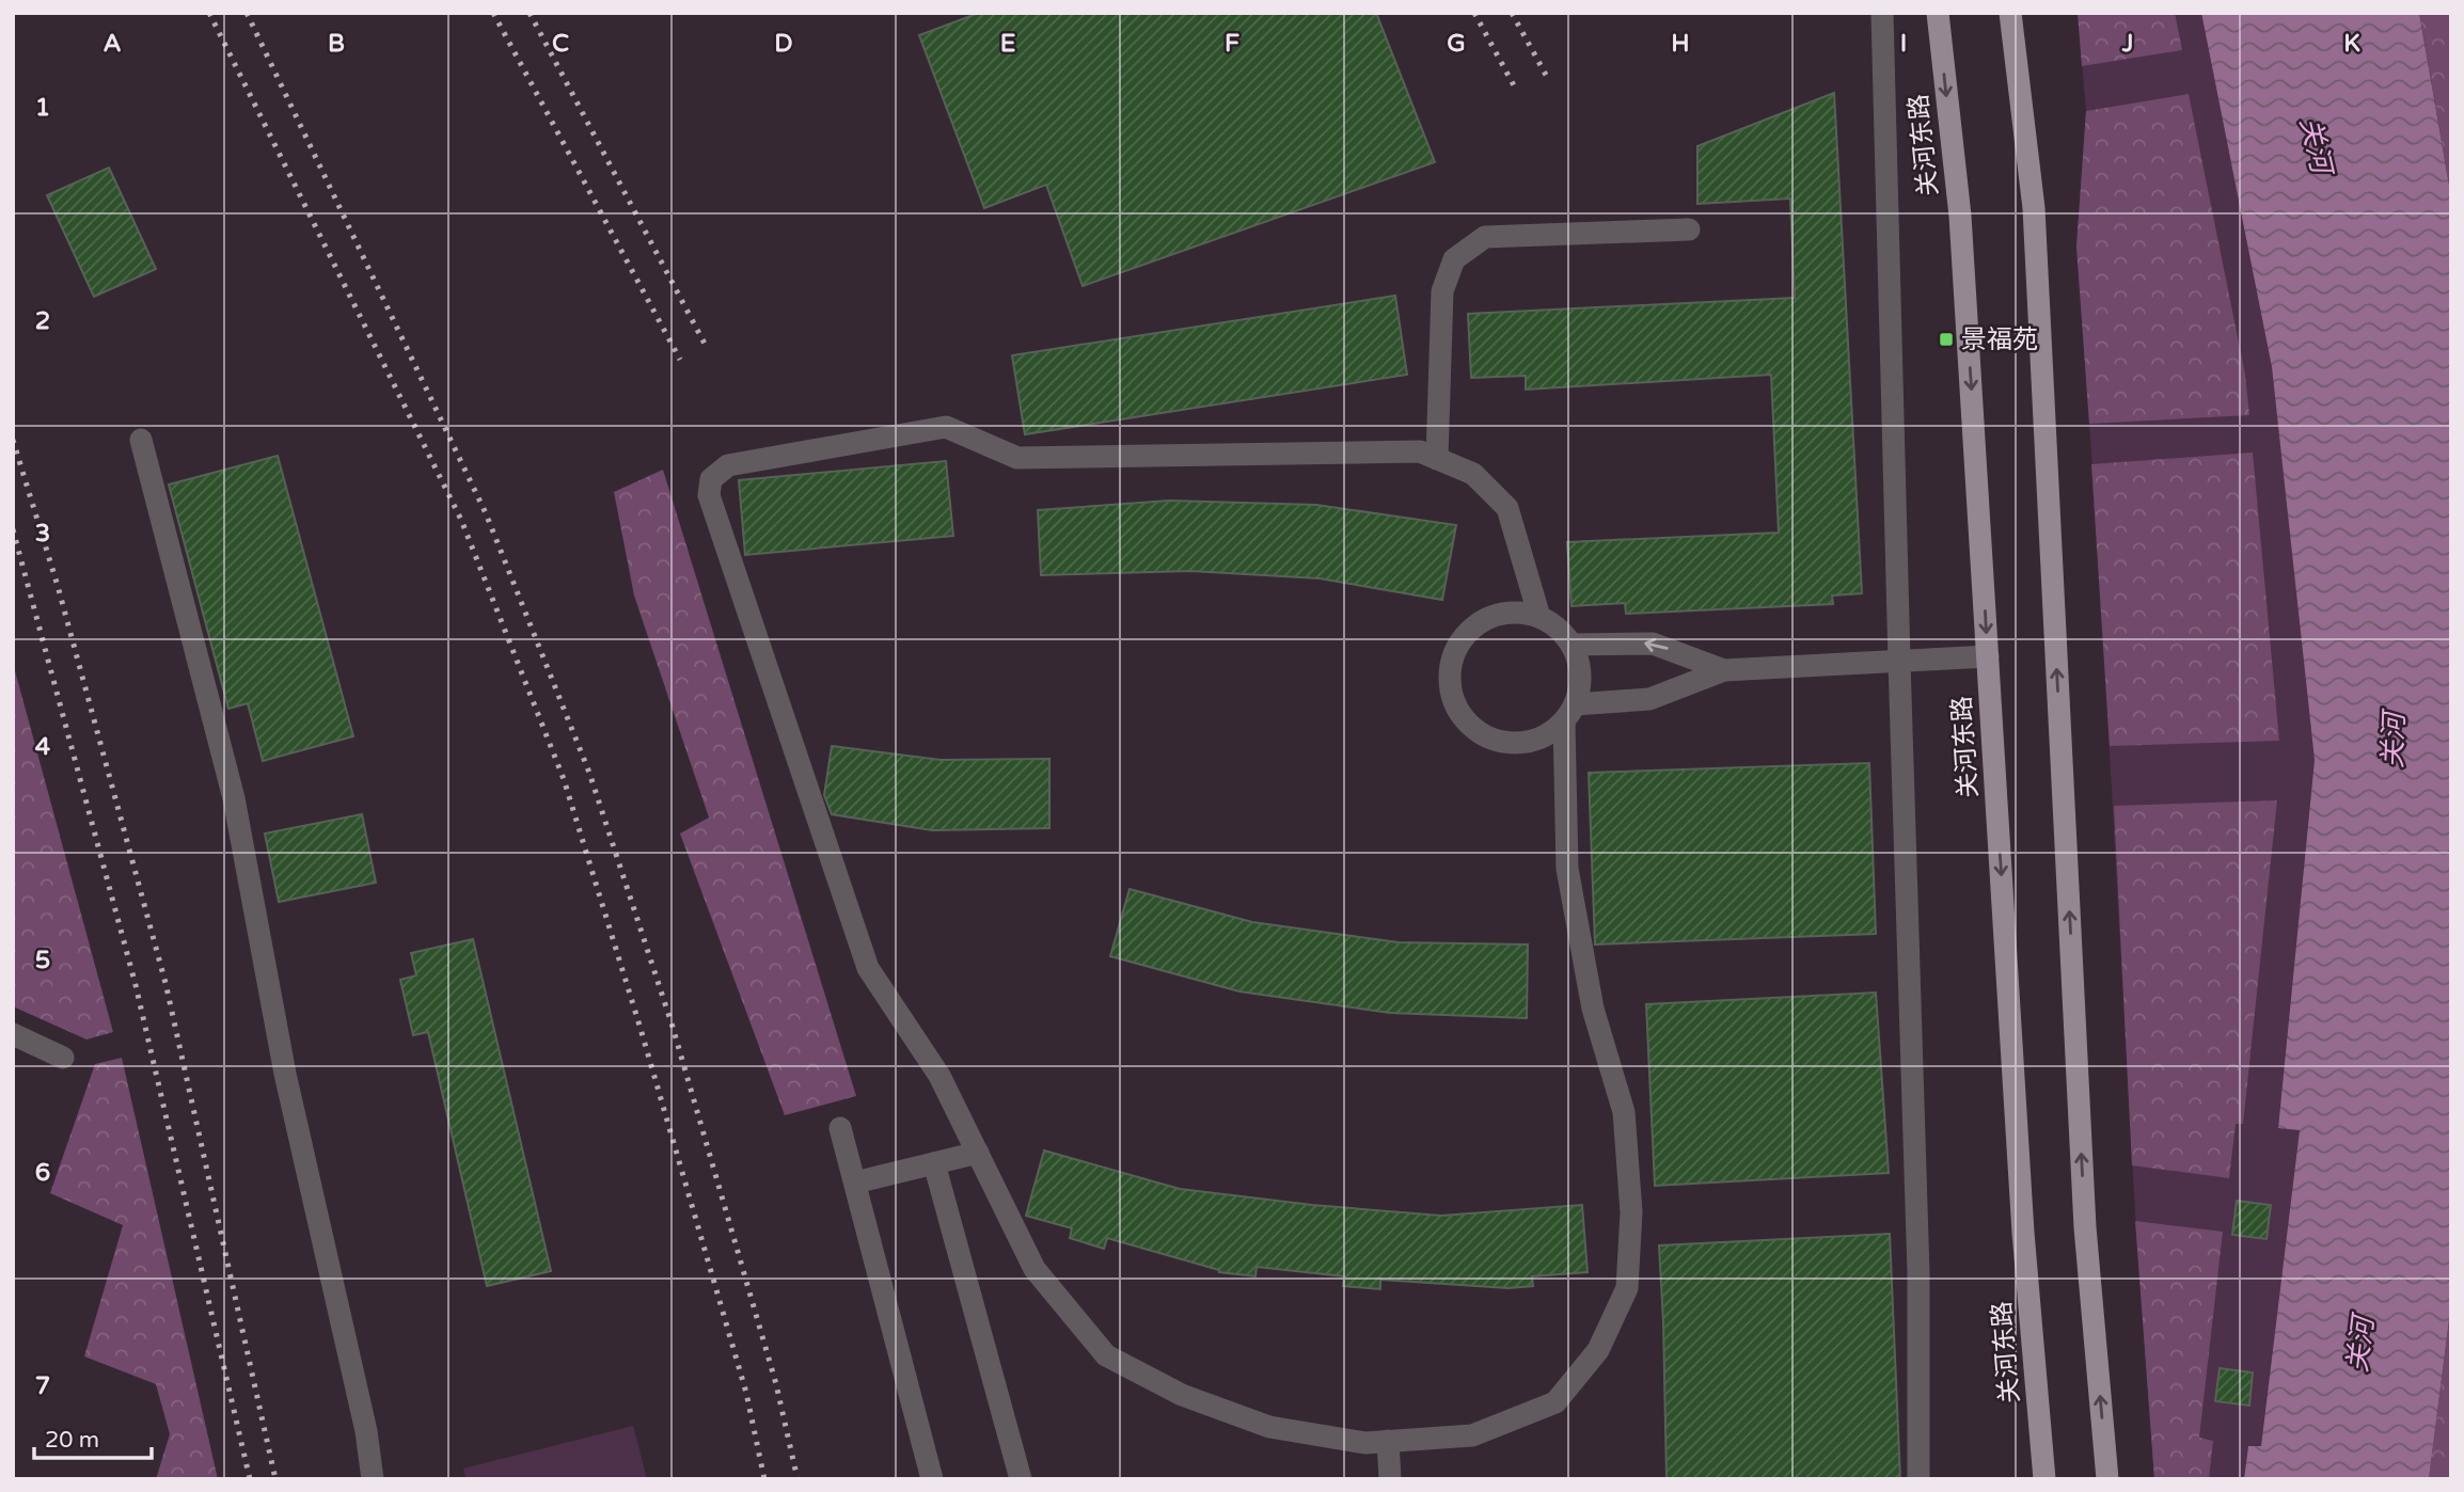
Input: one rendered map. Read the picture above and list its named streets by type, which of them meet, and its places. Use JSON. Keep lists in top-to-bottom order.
{
  "streets": {
    "main road": ["关河东路"]
  },
  "water": ["关河"],
  "places": {
    "transit": ["景福苑"]
  },
  "scale_bar": "20 m",
  "grid": {
    "columns": [
      "A",
      "B",
      "C",
      "D",
      "E",
      "F",
      "G",
      "H",
      "I",
      "J",
      "K"
    ],
    "rows": [
      "1",
      "2",
      "3",
      "4",
      "5",
      "6",
      "7"
    ]
  }
}
